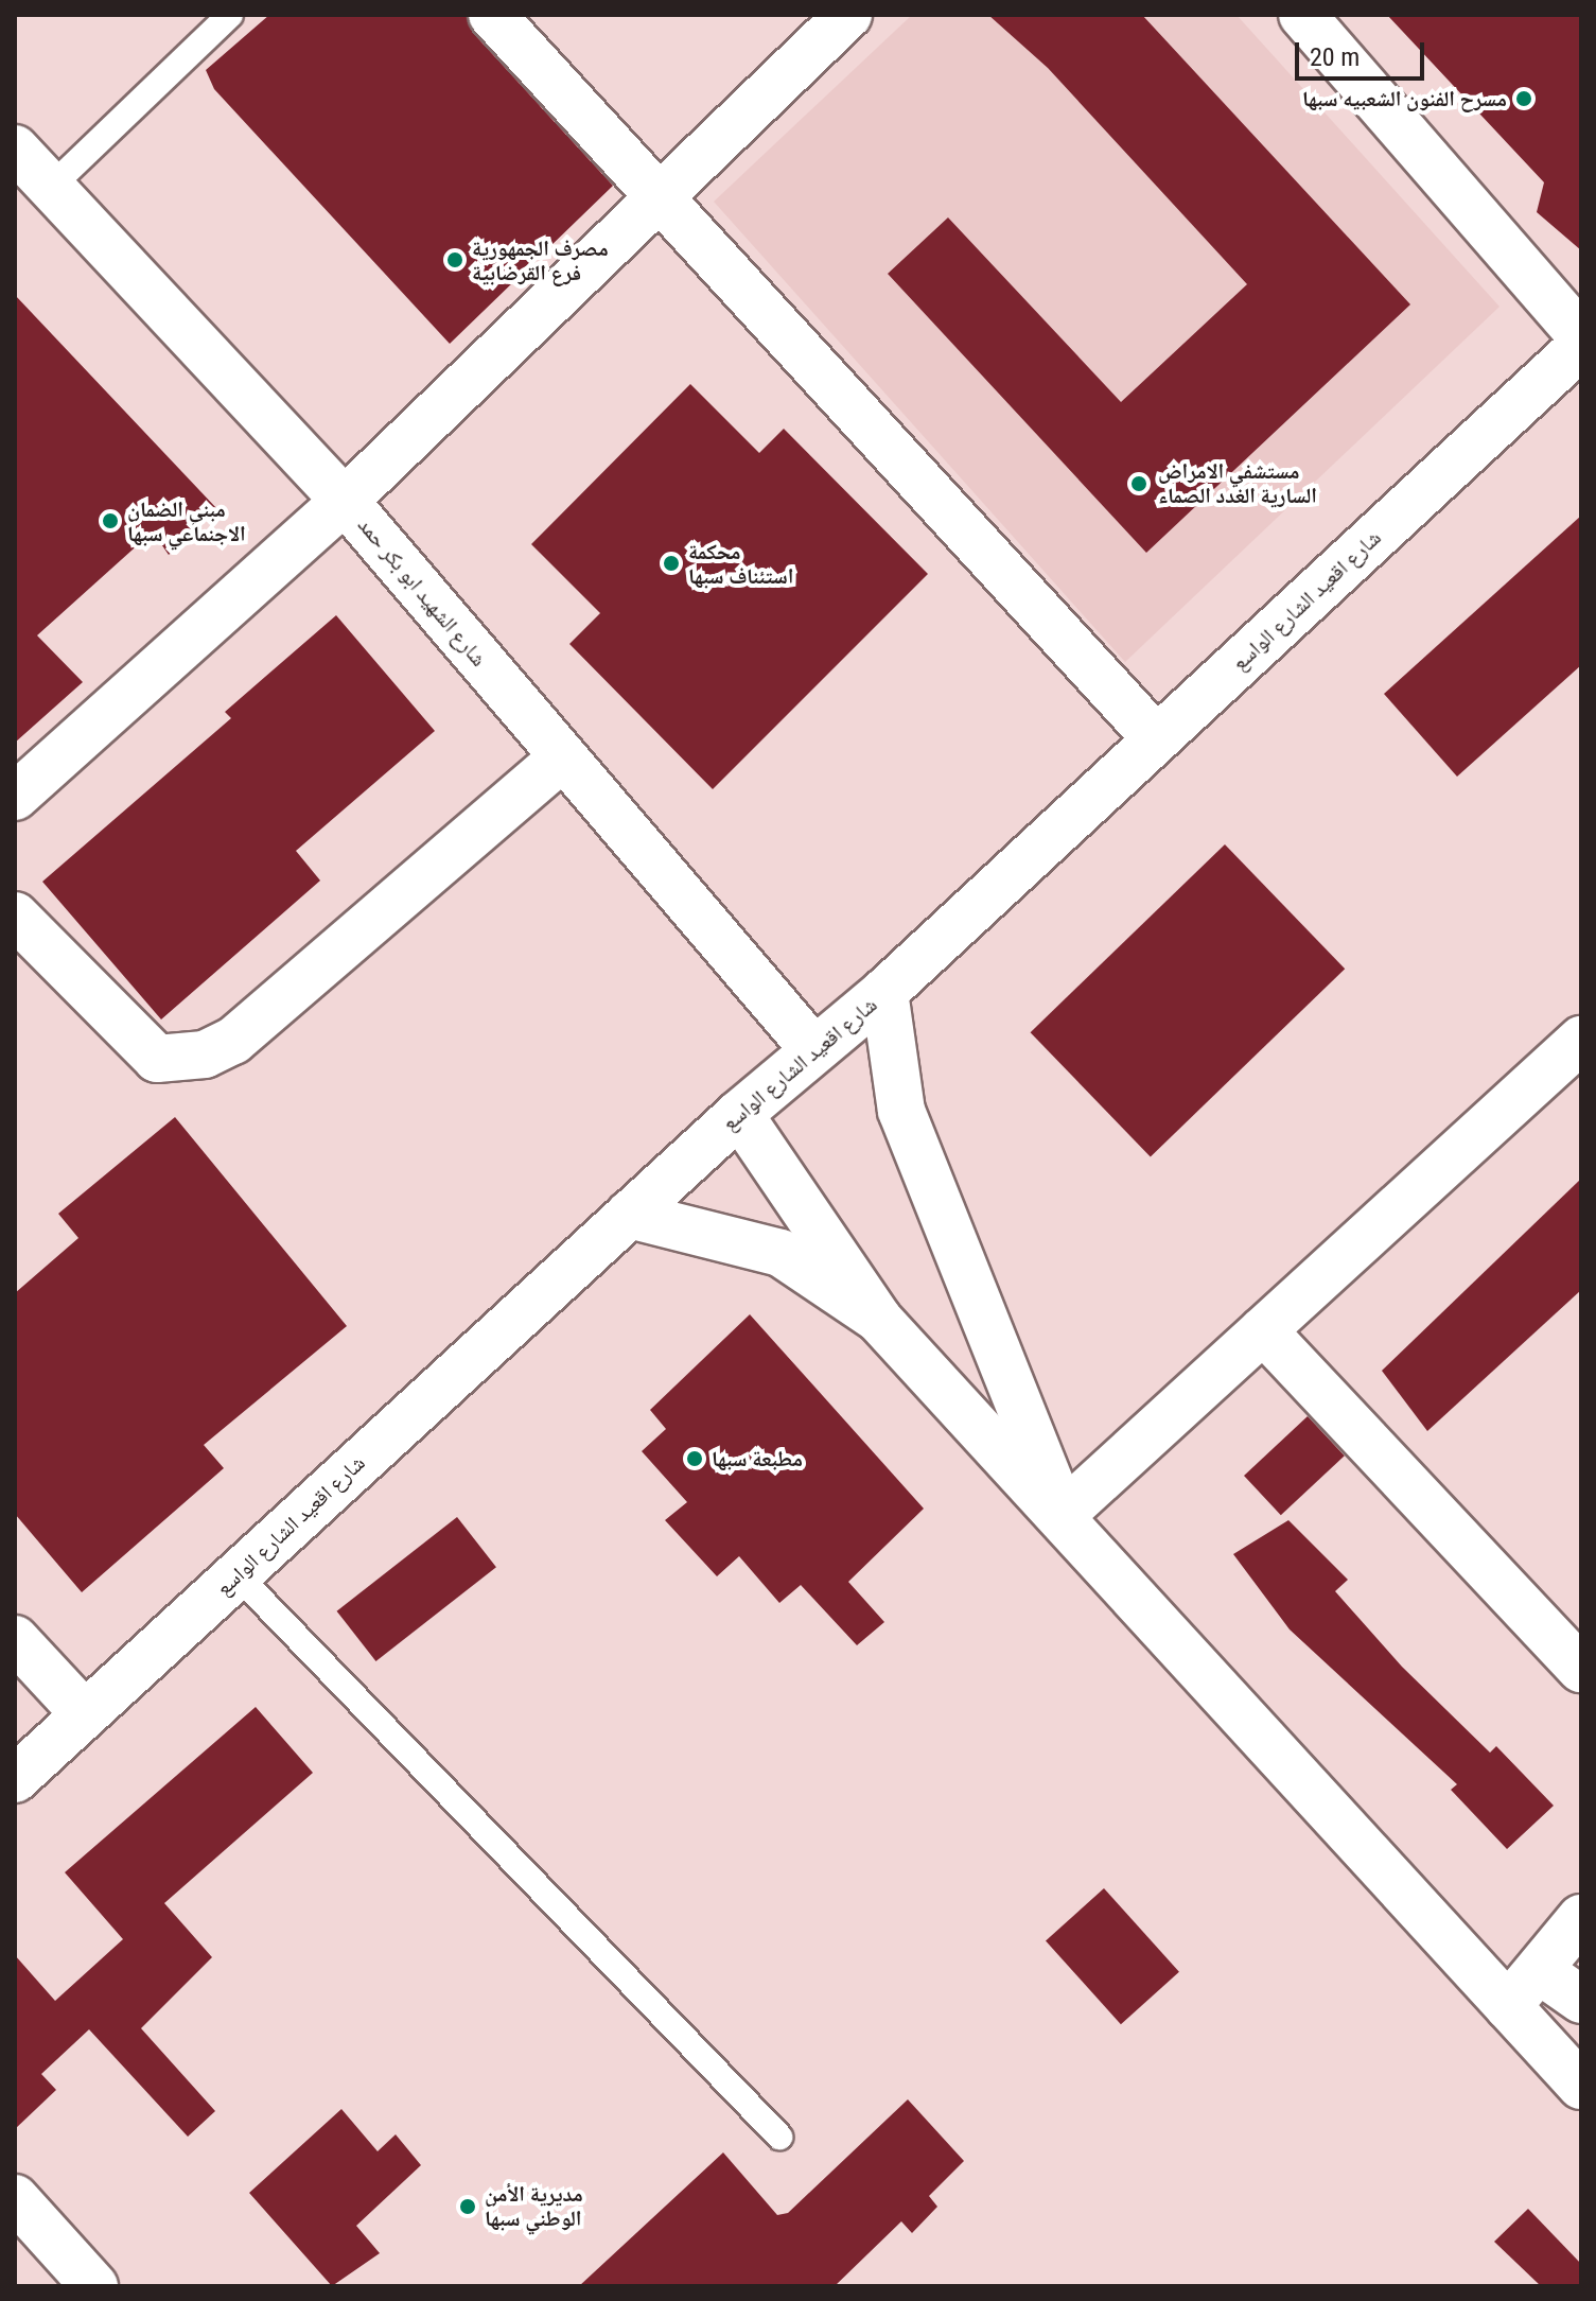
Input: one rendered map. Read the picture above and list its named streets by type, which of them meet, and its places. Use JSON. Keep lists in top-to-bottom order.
{
  "streets": {
    "street": ["شارع الشهيد ابو بكر حمد", "شارع اقعيد الشارع الواسع"]
  },
  "crossings": [
    ["شارع الشهيد ابو بكر حمد", "شارع اقعيد الشارع الواسع"]
  ],
  "places": [
    "مسرح الفنون الشعبيه سبها",
    "مصرف الجمهورية فرع القرضابية",
    "مستشفي الامراض السارية الغدد الصماء",
    "مبني الضمان الاجنماعي سبها",
    "محكمة استئناف سبها",
    "مطبعة سبها",
    "مديرية الأمن الوطني سبها"
  ],
  "scale_bar": "20 m"
}
